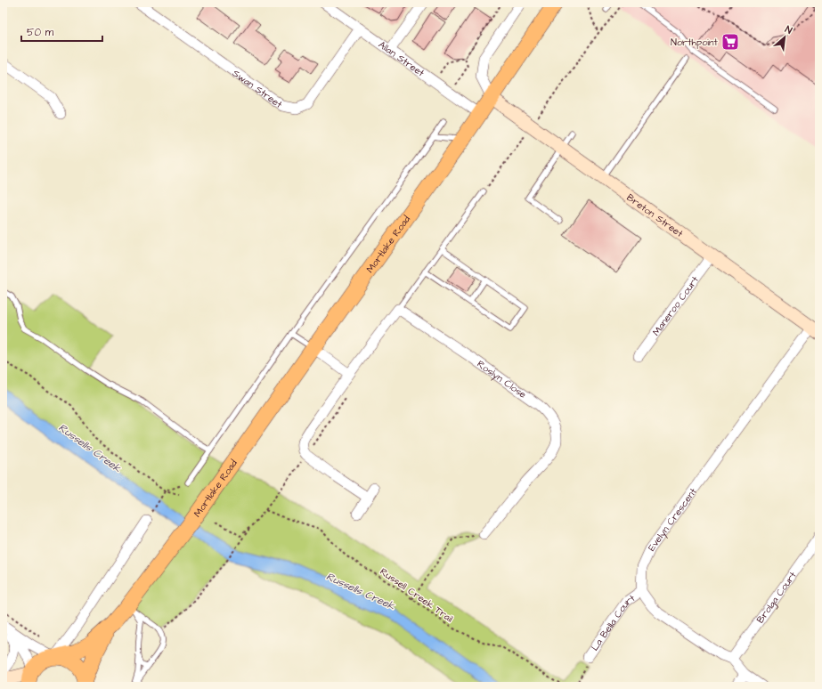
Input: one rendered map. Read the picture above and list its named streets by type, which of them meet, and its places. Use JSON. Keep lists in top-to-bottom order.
{
  "streets": {
    "main road": ["Mortlake Road"],
    "street": [
      "Allan Street",
      "Swan Street",
      "Breton Street",
      "Maneroo Court",
      "Roslyn Close",
      "Evelyn Crescent",
      "Brolga Court",
      "La Bella Court"
    ],
    "path": ["Russell Creek Trail"]
  },
  "crossings": [
    ["Allan Street", "Swan Street"],
    ["Allan Street", "Mortlake Road"],
    ["Breton Street", "Mortlake Road"],
    ["Breton Street", "Maneroo Court"],
    ["Breton Street", "Evelyn Crescent"],
    ["Evelyn Crescent", "La Bella Court"]
  ],
  "water": ["Russells Creek"],
  "places": {
    "supermarket": ["Northpoint"]
  },
  "scale_bar": "50 m",
  "north": "top right"
}
